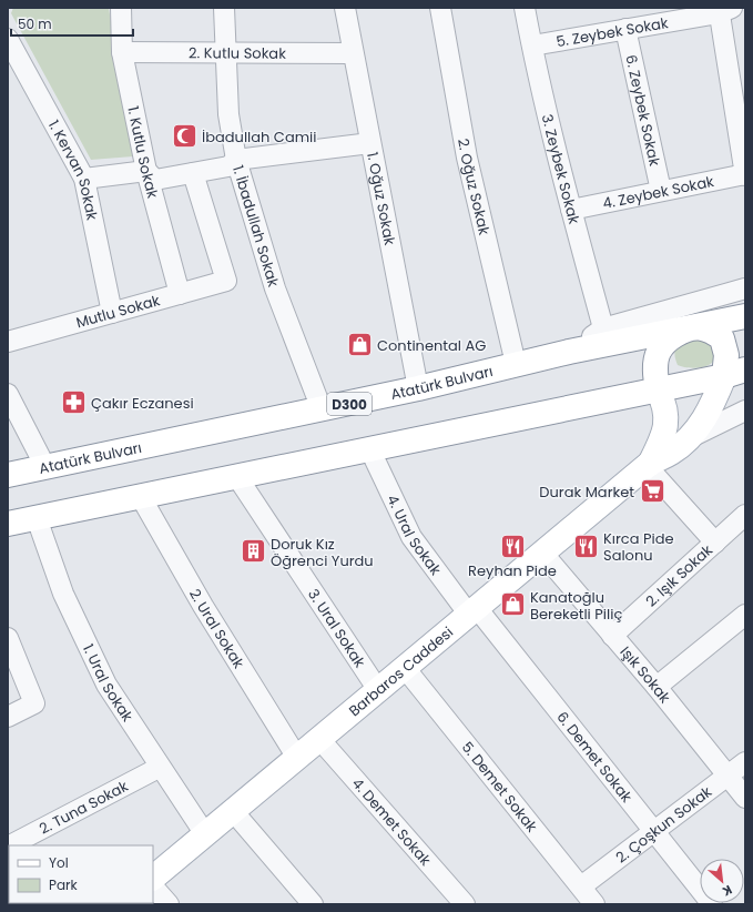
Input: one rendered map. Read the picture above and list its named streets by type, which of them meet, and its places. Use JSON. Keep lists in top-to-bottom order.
{
  "streets": {
    "main road": ["Atatürk Bulvarı", "D300", "Barbaros Caddesi"],
    "street": [
      "5. Zeybek Sokak",
      "2. Kutlu Sokak",
      "6. Zeybek Sokak",
      "1. Kutlu Sokak",
      "3. Zeybek Sokak",
      "1. Kervan Sokak",
      "2. Oğuz Sokak",
      "4. Zeybek Sokak",
      "1. Oğuz Sokak",
      "1. İbadullah Sokak",
      "Mutlu Sokak",
      "4. Ural Sokak",
      "2. Işık Sokak",
      "2. Ural Sokak",
      "3. Ural Sokak",
      "Işık Sokak",
      "1. Ural Sokak",
      "6. Demet Sokak",
      "5. Demet Sokak",
      "2. Tuna Sokak",
      "4. Demet Sokak",
      "2. Çoşkun Sokak"
    ]
  },
  "crossings": [
    ["5. Zeybek Sokak", "6. Zeybek Sokak"],
    ["5. Zeybek Sokak", "3. Zeybek Sokak"],
    ["2. Kutlu Sokak", "1. Kutlu Sokak"],
    ["2. Kutlu Sokak", "1. Oğuz Sokak"],
    ["2. Kutlu Sokak", "1. İbadullah Sokak"],
    ["6. Zeybek Sokak", "4. Zeybek Sokak"],
    ["1. Kutlu Sokak", "Mutlu Sokak"],
    ["3. Zeybek Sokak", "4. Zeybek Sokak"],
    ["1. Kervan Sokak", "Mutlu Sokak"],
    ["2. Oğuz Sokak", "Atatürk Bulvarı"],
    ["1. Oğuz Sokak", "Atatürk Bulvarı"],
    ["1. İbadullah Sokak", "Atatürk Bulvarı"],
    ["4. Ural Sokak", "Barbaros Caddesi"],
    ["4. Ural Sokak", "6. Demet Sokak"],
    ["2. Işık Sokak", "Işık Sokak"],
    ["2. Ural Sokak", "Barbaros Caddesi"],
    ["3. Ural Sokak", "Barbaros Caddesi"],
    ["Barbaros Caddesi", "Işık Sokak"],
    ["Barbaros Caddesi", "1. Ural Sokak"],
    ["Barbaros Caddesi", "6. Demet Sokak"],
    ["Barbaros Caddesi", "5. Demet Sokak"],
    ["Barbaros Caddesi", "4. Demet Sokak"],
    ["Işık Sokak", "2. Çoşkun Sokak"],
    ["1. Ural Sokak", "2. Tuna Sokak"],
    ["6. Demet Sokak", "2. Çoşkun Sokak"],
    ["5. Demet Sokak", "2. Çoşkun Sokak"]
  ],
  "places": {
    "mosque": ["İbadullah Camii"],
    "shop": ["Continental AG", "Kanatoğlu Bereketli Piliç"],
    "pharmacy": ["Çakır Eczanesi"],
    "supermarket": ["Durak Market"],
    "restaurant": ["Reyhan Pide", "Kırca Pide Salonu"],
    "building": ["Doruk Kız Öğrenci Yurdu"]
  },
  "legend": ["Yol", "Park"],
  "scale_bar": "50 m",
  "north": "bottom right"
}
